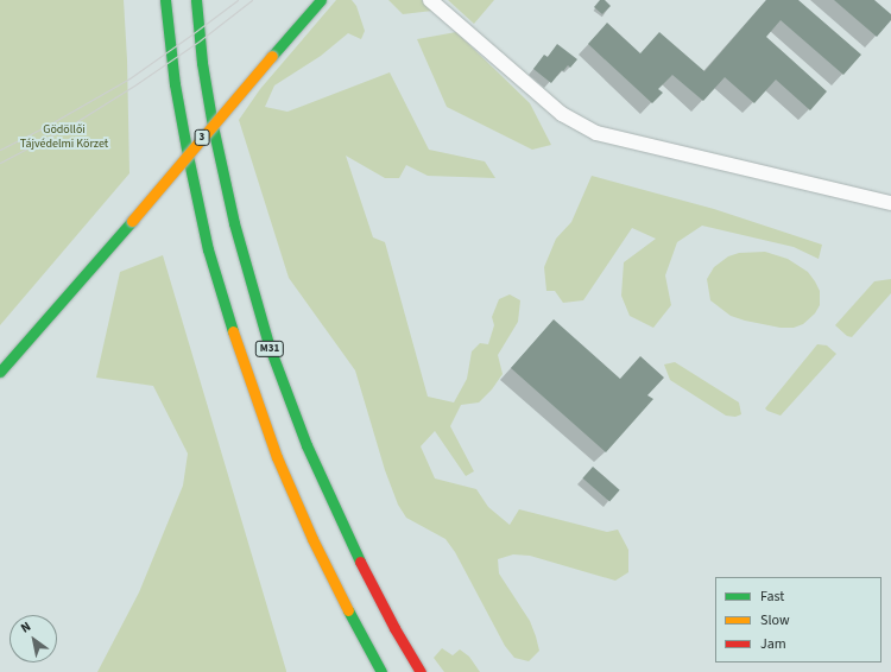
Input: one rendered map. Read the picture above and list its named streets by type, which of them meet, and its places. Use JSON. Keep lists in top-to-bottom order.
{
  "streets": {
    "main road": ["3", "M31"]
  },
  "parks": ["Gödöllői Tájvédelmi Körzet"],
  "legend": ["Fast", "Slow", "Jam"],
  "north": "top left"
}
